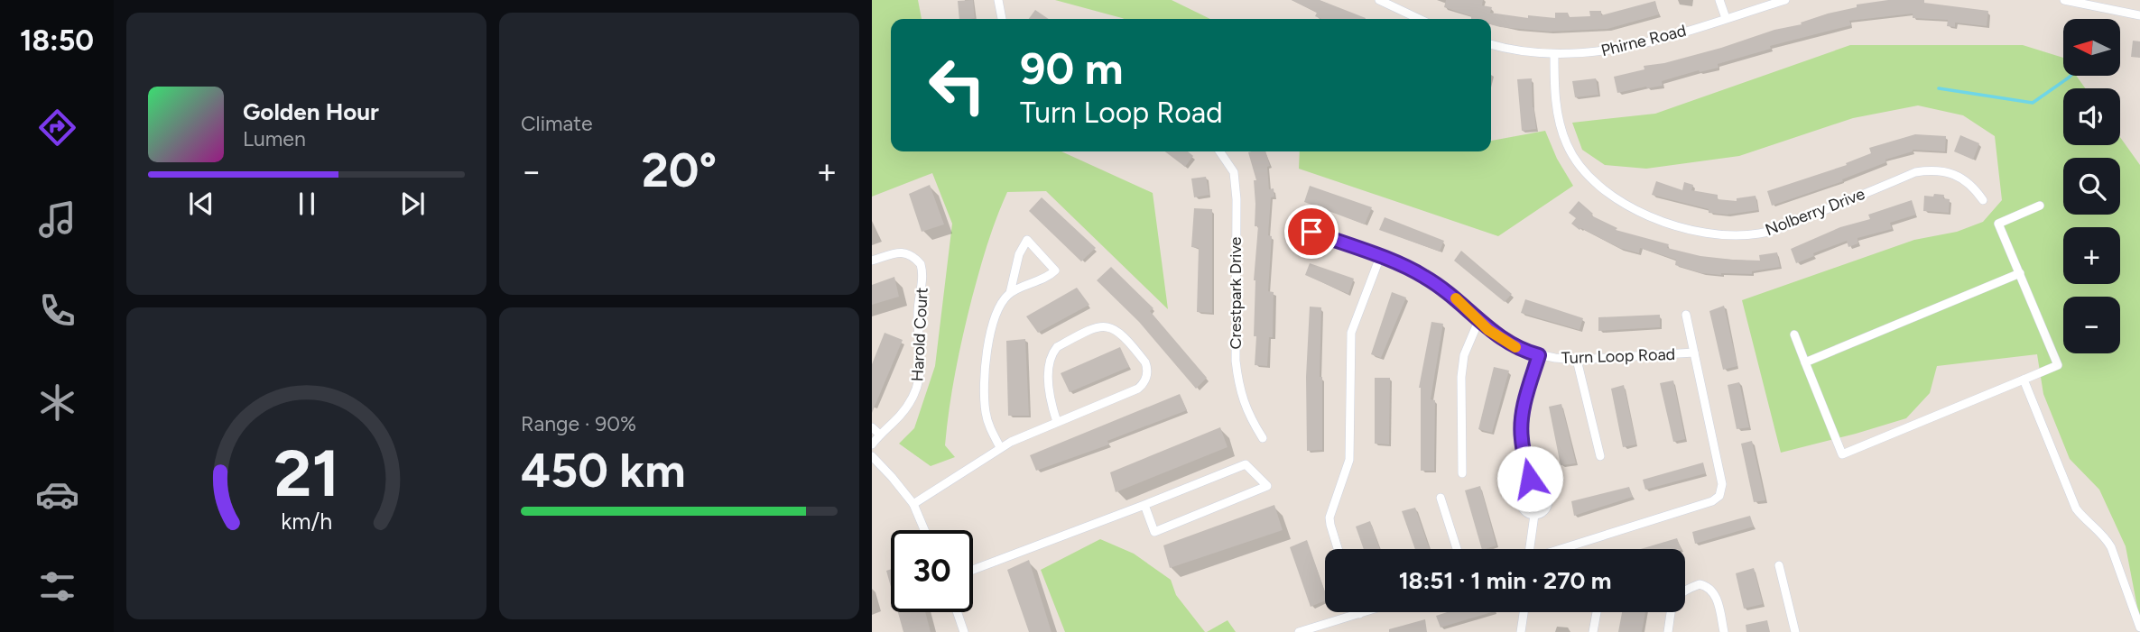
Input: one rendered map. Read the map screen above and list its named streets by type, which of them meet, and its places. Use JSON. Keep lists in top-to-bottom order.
{
  "streets": {
    "street": [
      "Phirne Road",
      "Nolberry Drive",
      "Crestpark Drive",
      "Harold Court",
      "Turn Loop Road"
    ]
  },
  "crossings": [
    ["Phirne Road", "Nolberry Drive"]
  ],
  "north": "left",
  "page": {
    "tabs": "18:50",
    "tile": [
      "Climate",
      ["Range · 90%", "450 km"]
    ],
    "map_buttons": ["+", "−"],
    "turn": ["90 m", "Turn Loop Road"],
    "song": ["Golden Hour", "Lumen"],
    "heat": ["−", "20°", "+"],
    "limit": "30",
    "trip": "18:51 · 1 min · 270 m",
    "gauge": ["21", "km/h"]
  }
}
